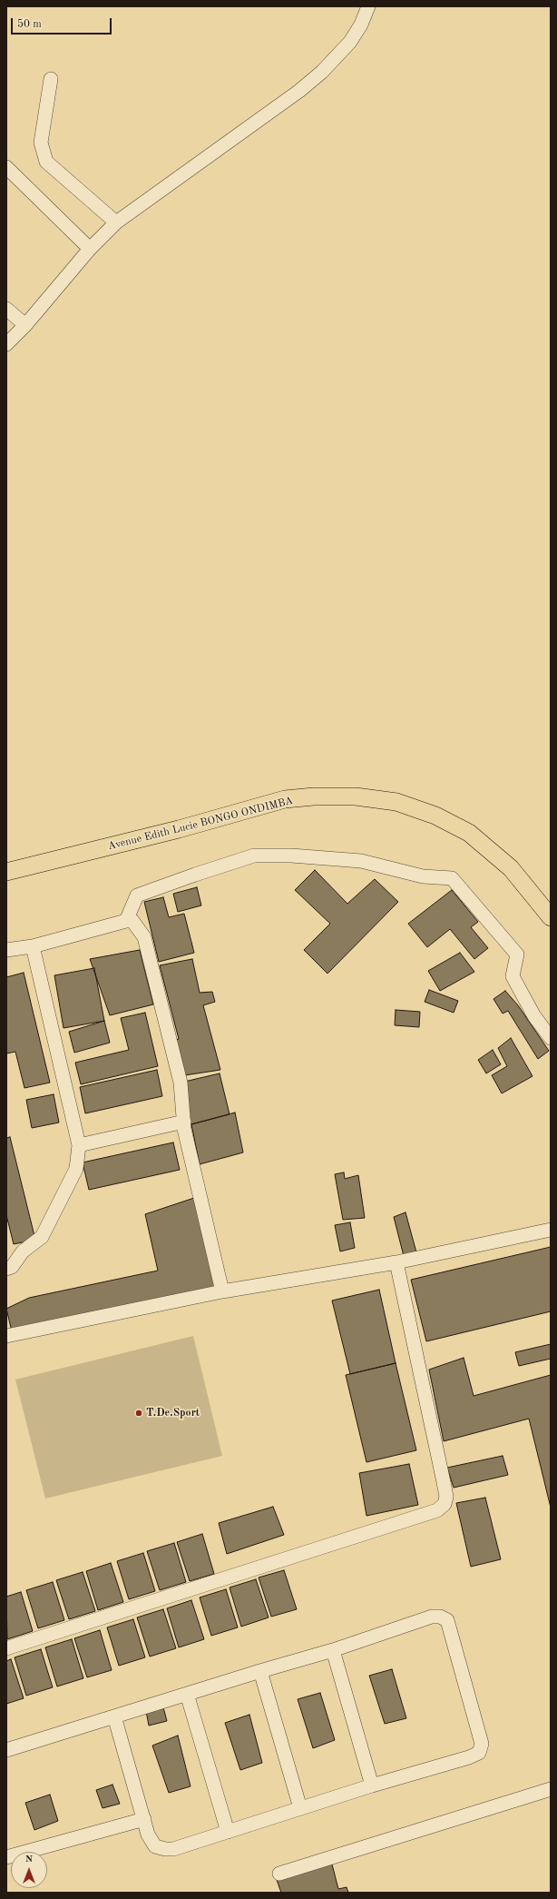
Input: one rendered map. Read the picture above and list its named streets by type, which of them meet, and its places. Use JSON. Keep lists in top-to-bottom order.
{
  "streets": {
    "main road": ["Avenue Edith Lucie BONGO ONDIMBA"]
  },
  "places": ["T.De.Sport"],
  "scale_bar": "50 m",
  "north": "top"
}
